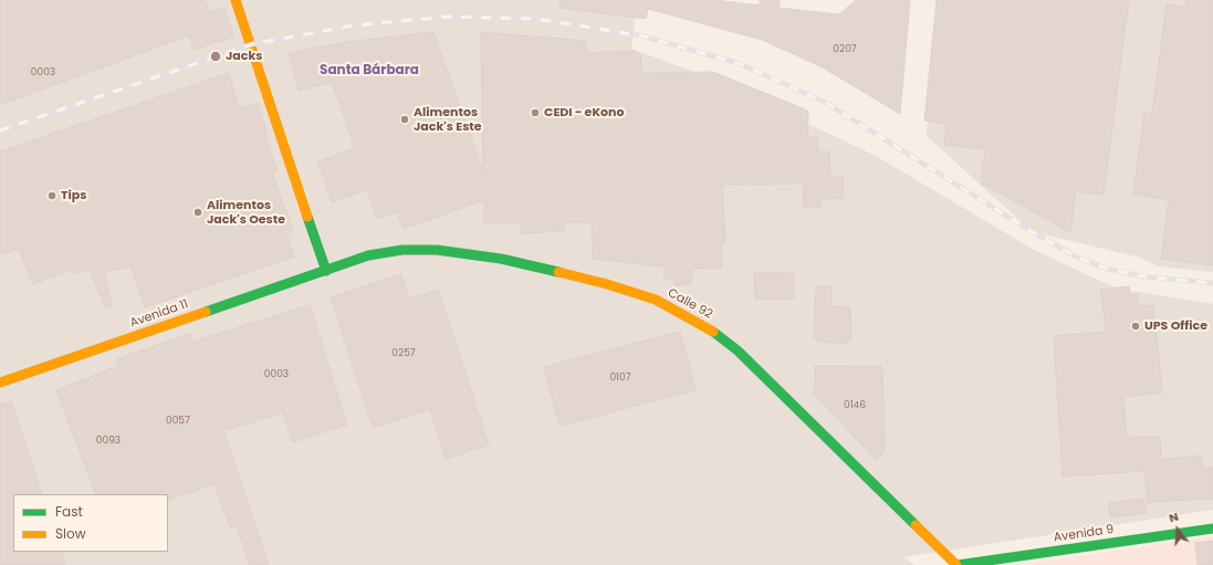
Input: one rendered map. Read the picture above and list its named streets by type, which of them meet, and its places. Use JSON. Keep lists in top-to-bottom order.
{
  "streets": {
    "street": ["Calle 92", "Avenida 11", "Avenida 9"]
  },
  "crossings": [
    ["Calle 92", "Avenida 11"],
    ["Calle 92", "Avenida 9"]
  ],
  "districts": ["Santa Bárbara"],
  "places": [
    "Jacks",
    "CEDI - eKono",
    "Alimentos Jack's Este",
    "Tips",
    "Alimentos Jack's Oeste",
    "UPS Office"
  ],
  "house_numbers": [
    "0207",
    "0003",
    "0257",
    "0003",
    "0107",
    "0146",
    "0057",
    "0093"
  ],
  "legend": ["Fast", "Slow"],
  "north": "top"
}
